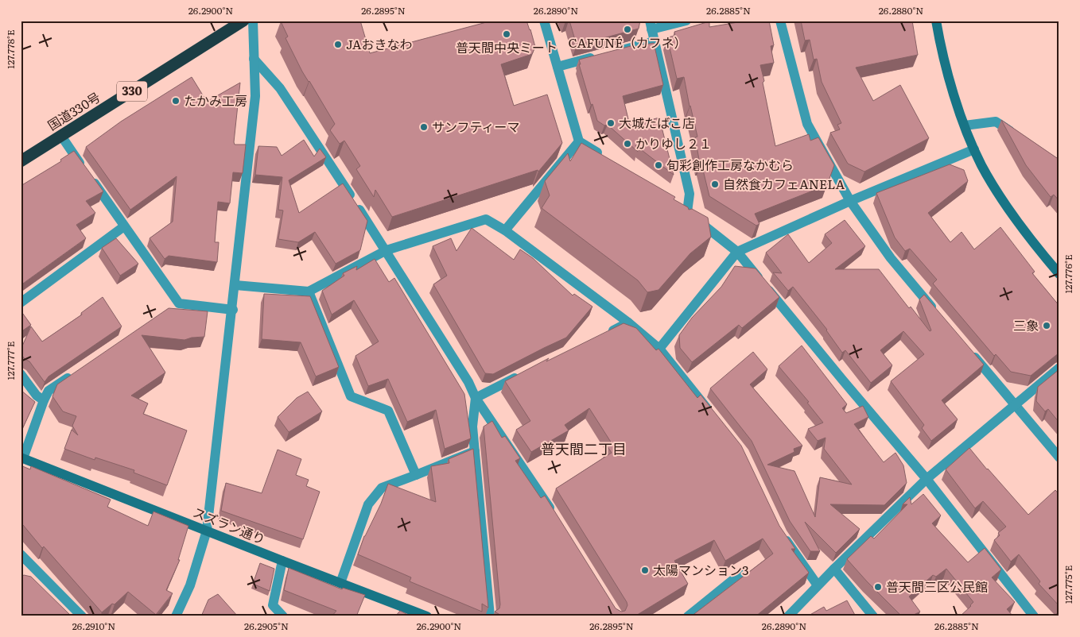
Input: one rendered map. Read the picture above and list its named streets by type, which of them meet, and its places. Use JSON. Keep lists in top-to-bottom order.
{
  "streets": {
    "highway": ["330", "国道330号"],
    "street": ["スズラン通り"]
  },
  "districts": ["普天間二丁目"],
  "places": [
    "CAFUNÉ（カフネ）",
    "普天間中央ミート",
    "JAおきなわ",
    "たかみ工房",
    "大城たばこ店",
    "サンフティーマ",
    "かりゆし２１",
    "旬彩創作工房なかむら",
    "自然食カフェANELA",
    "三象",
    "太陽マンション3",
    "普天間三区公民館"
  ],
  "coordinates": [
    "26.2900°N",
    "26.2895°N",
    "26.2890°N",
    "26.2885°N",
    "26.2880°N",
    "127.778°E",
    "127.776°E",
    "127.777°E",
    "127.775°E",
    "26.2910°N",
    "26.2905°N"
  ]
}
